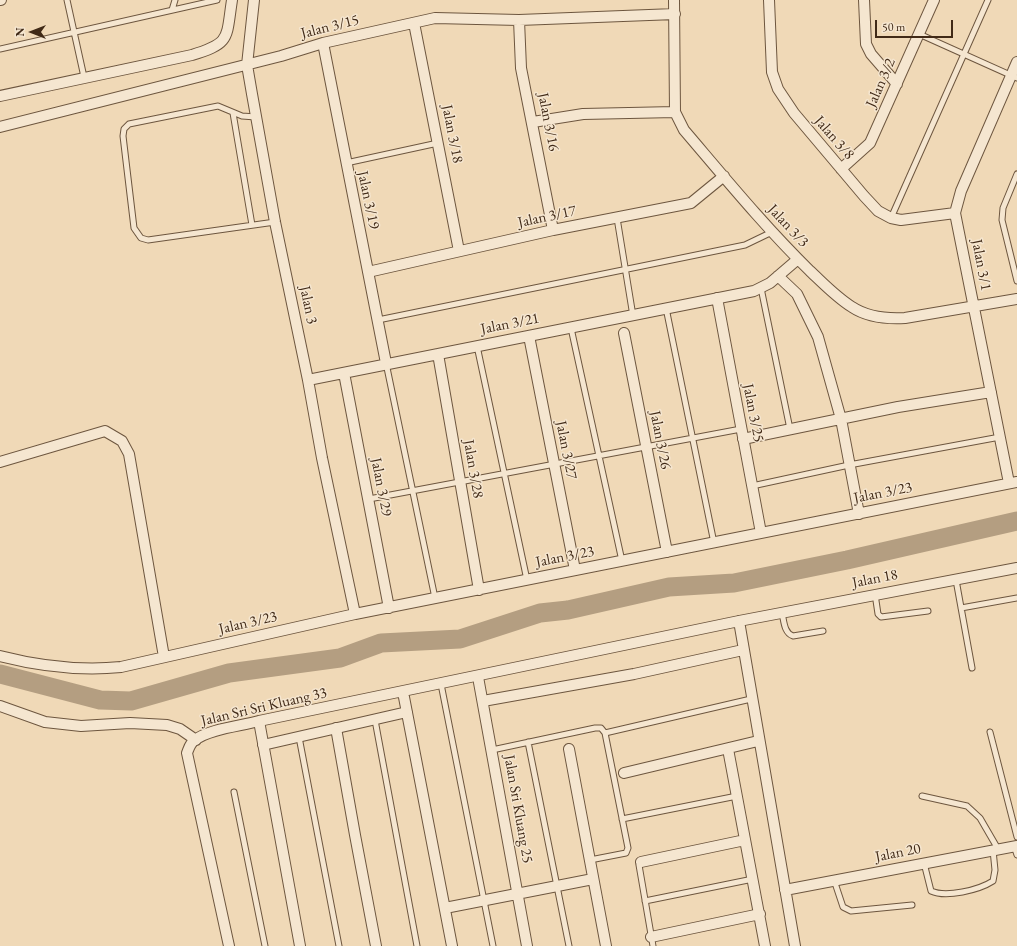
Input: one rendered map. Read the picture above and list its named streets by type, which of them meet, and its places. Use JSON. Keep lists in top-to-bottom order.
{
  "streets": {
    "street": [
      "Jalan 3/15",
      "Jalan 3/2",
      "Jalan 3/16",
      "Jalan 3/18",
      "Jalan 3/8",
      "Jalan 3/19",
      "Jalan 3/17",
      "Jalan 3/3",
      "Jalan 3/1",
      "Jalan 3",
      "Jalan 3/21",
      "Jalan 3/25",
      "Jalan 3/26",
      "Jalan 3/27",
      "Jalan 3/28",
      "Jalan 3/29",
      "Jalan 3/23",
      "Jalan 18",
      "Jalan Sri Sri Kluang 33",
      "Jalan Sri Kluang 25",
      "Jalan 20"
    ]
  },
  "crossings": [
    ["Jalan 3/15", "Jalan 3/16"],
    ["Jalan 3/15", "Jalan 3/18"],
    ["Jalan 3/15", "Jalan 3/19"],
    ["Jalan 3/15", "Jalan 3/3"],
    ["Jalan 3/15", "Jalan 3"],
    ["Jalan 3/2", "Jalan 3/8"],
    ["Jalan 3/16", "Jalan 3/17"],
    ["Jalan 3/18", "Jalan 3/17"],
    ["Jalan 3/19", "Jalan 3/17"],
    ["Jalan 3/19", "Jalan 3/21"],
    ["Jalan 3/17", "Jalan 3/3"],
    ["Jalan 3/3", "Jalan 3/1"],
    ["Jalan 3/1", "Jalan 3/23"],
    ["Jalan 3", "Jalan 3/21"],
    ["Jalan 3", "Jalan 3/23"],
    ["Jalan 3/21", "Jalan 3/25"],
    ["Jalan 3/21", "Jalan 3/27"],
    ["Jalan 3/21", "Jalan 3/28"],
    ["Jalan 3/21", "Jalan 3/29"],
    ["Jalan 3/25", "Jalan 3/23"],
    ["Jalan 3/26", "Jalan 3/23"],
    ["Jalan 3/27", "Jalan 3/23"],
    ["Jalan 3/28", "Jalan 3/23"],
    ["Jalan 3/29", "Jalan 3/23"],
    ["Jalan 18", "Jalan Sri Sri Kluang 33"],
    ["Jalan 18", "Jalan Sri Kluang 25"],
    ["Jalan Sri Sri Kluang 33", "Jalan Sri Kluang 25"]
  ],
  "scale_bar": "50 m",
  "north": "left"
}
